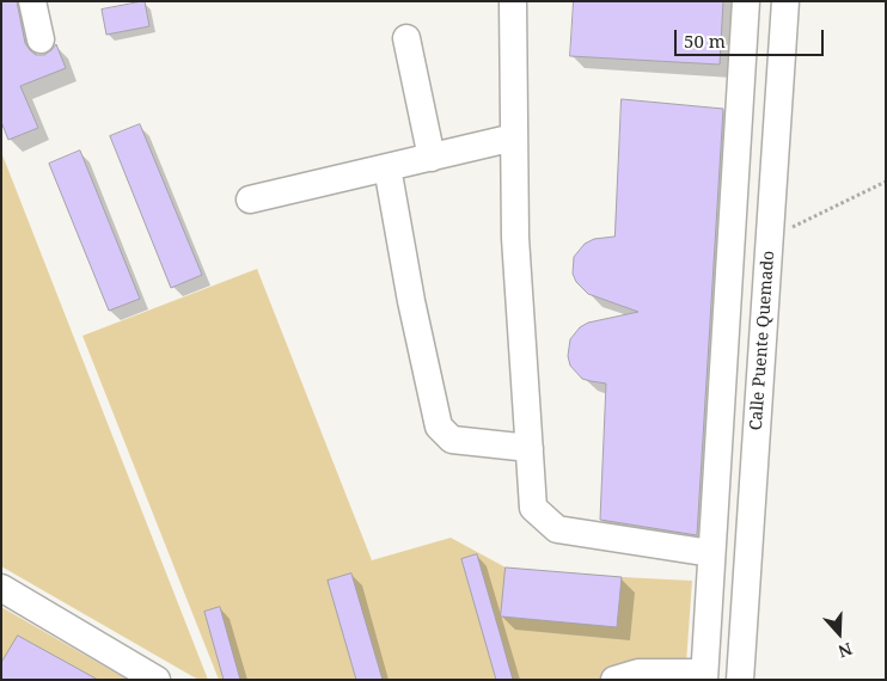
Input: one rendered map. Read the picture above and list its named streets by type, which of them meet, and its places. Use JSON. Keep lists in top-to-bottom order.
{
  "streets": {
    "street": ["Calle Puente Quemado"]
  },
  "scale_bar": "50 m",
  "north": "bottom"
}
